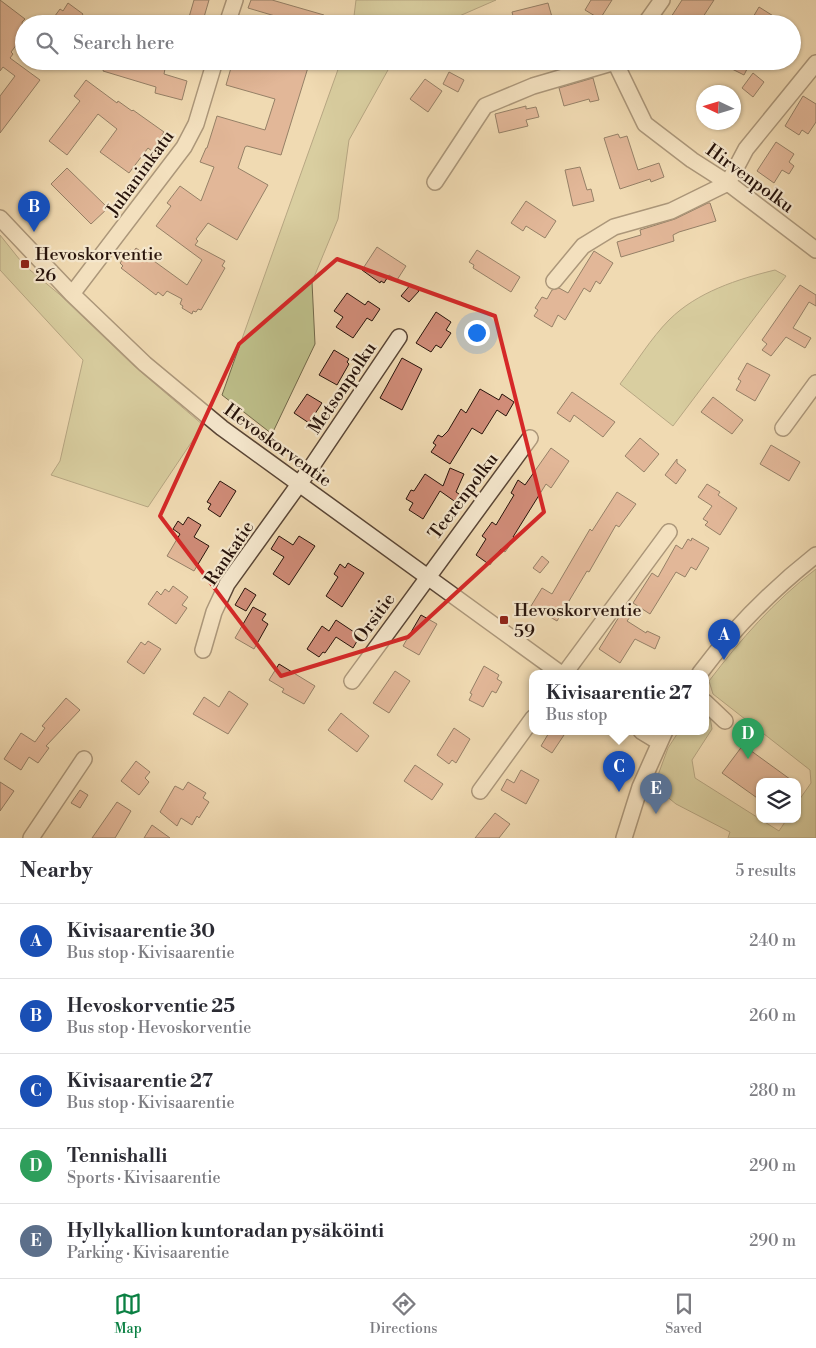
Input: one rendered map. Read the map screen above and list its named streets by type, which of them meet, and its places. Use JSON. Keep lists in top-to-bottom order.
{
  "streets": {
    "street": [
      "Juhaninkatu",
      "Hirvenpolku",
      "Metsonpolku",
      "Hevoskorventie",
      "Teerenpolku",
      "Rankatie",
      "Orsitie"
    ]
  },
  "crossings": [
    ["Juhaninkatu", "Hevoskorventie"],
    ["Metsonpolku", "Hevoskorventie"],
    ["Metsonpolku", "Rankatie"],
    ["Hevoskorventie", "Teerenpolku"],
    ["Hevoskorventie", "Rankatie"],
    ["Hevoskorventie", "Orsitie"],
    ["Teerenpolku", "Orsitie"]
  ],
  "places": {
    "transit": ["Hevoskorventie 26", "Hevoskorventie 59"]
  },
  "north": "left",
  "page": {
    "search": "Search here",
    "pins": [
      "B",
      "A",
      "D",
      "C",
      "E"
    ],
    "popup": ["Kivisaarentie 27", "Bus stop"],
    "heading": ["Nearby", "5 results"],
    "list": [
      {
        "mark": "A",
        "name": "Kivisaarentie 30",
        "note": "Bus stop · Kivisaarentie",
        "value": "240 m"
      },
      {
        "mark": "B",
        "name": "Hevoskorventie 25",
        "note": "Bus stop · Hevoskorventie",
        "value": "260 m"
      },
      {
        "mark": "C",
        "name": "Kivisaarentie 27",
        "note": "Bus stop · Kivisaarentie",
        "value": "280 m"
      },
      {
        "mark": "D",
        "name": "Tennishalli",
        "note": "Sports · Kivisaarentie",
        "value": "290 m"
      },
      {
        "mark": "E",
        "name": "Hyllykallion kuntoradan pysäköinti",
        "note": "Parking · Kivisaarentie",
        "value": "290 m"
      }
    ],
    "nav": ["Map", "Directions", "Saved"]
  }
}
